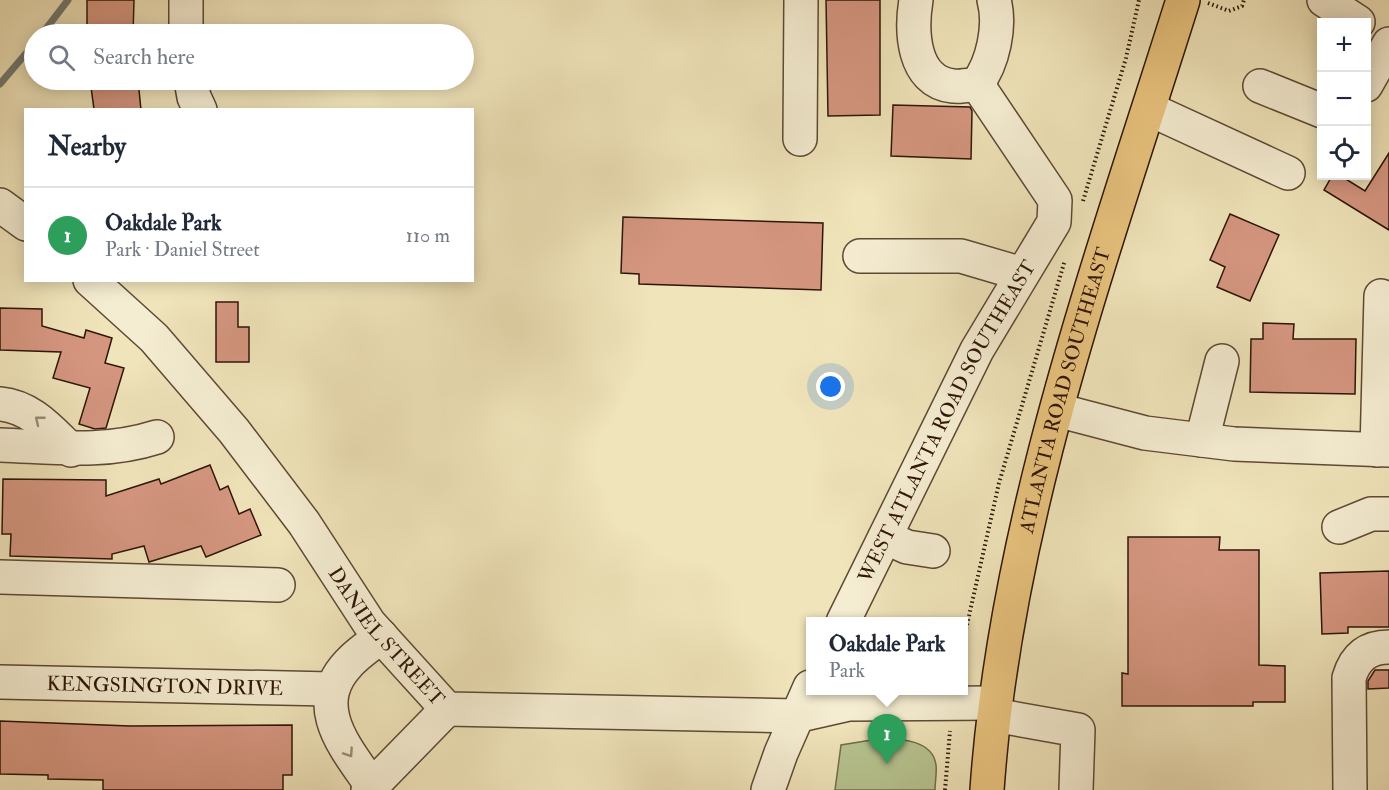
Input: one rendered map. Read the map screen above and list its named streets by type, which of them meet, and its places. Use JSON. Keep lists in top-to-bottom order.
{
  "streets": {
    "main road": ["ATLANTA ROAD SOUTHEAST"],
    "street": ["WEST ATLANTA ROAD SOUTHEAST", "DANIEL STREET", "KENGSINGTON DRIVE"]
  },
  "crossings": [
    ["ATLANTA ROAD SOUTHEAST", "DANIEL STREET"]
  ],
  "page": {
    "map_buttons": ["+", "−"],
    "search": "Search here",
    "heading": "Nearby",
    "list": [
      {
        "mark": "1",
        "name": "Oakdale Park",
        "note": "Park · Daniel Street",
        "value": "110 m"
      }
    ],
    "popup": ["Oakdale Park", "Park"],
    "pins": "1"
  }
}
